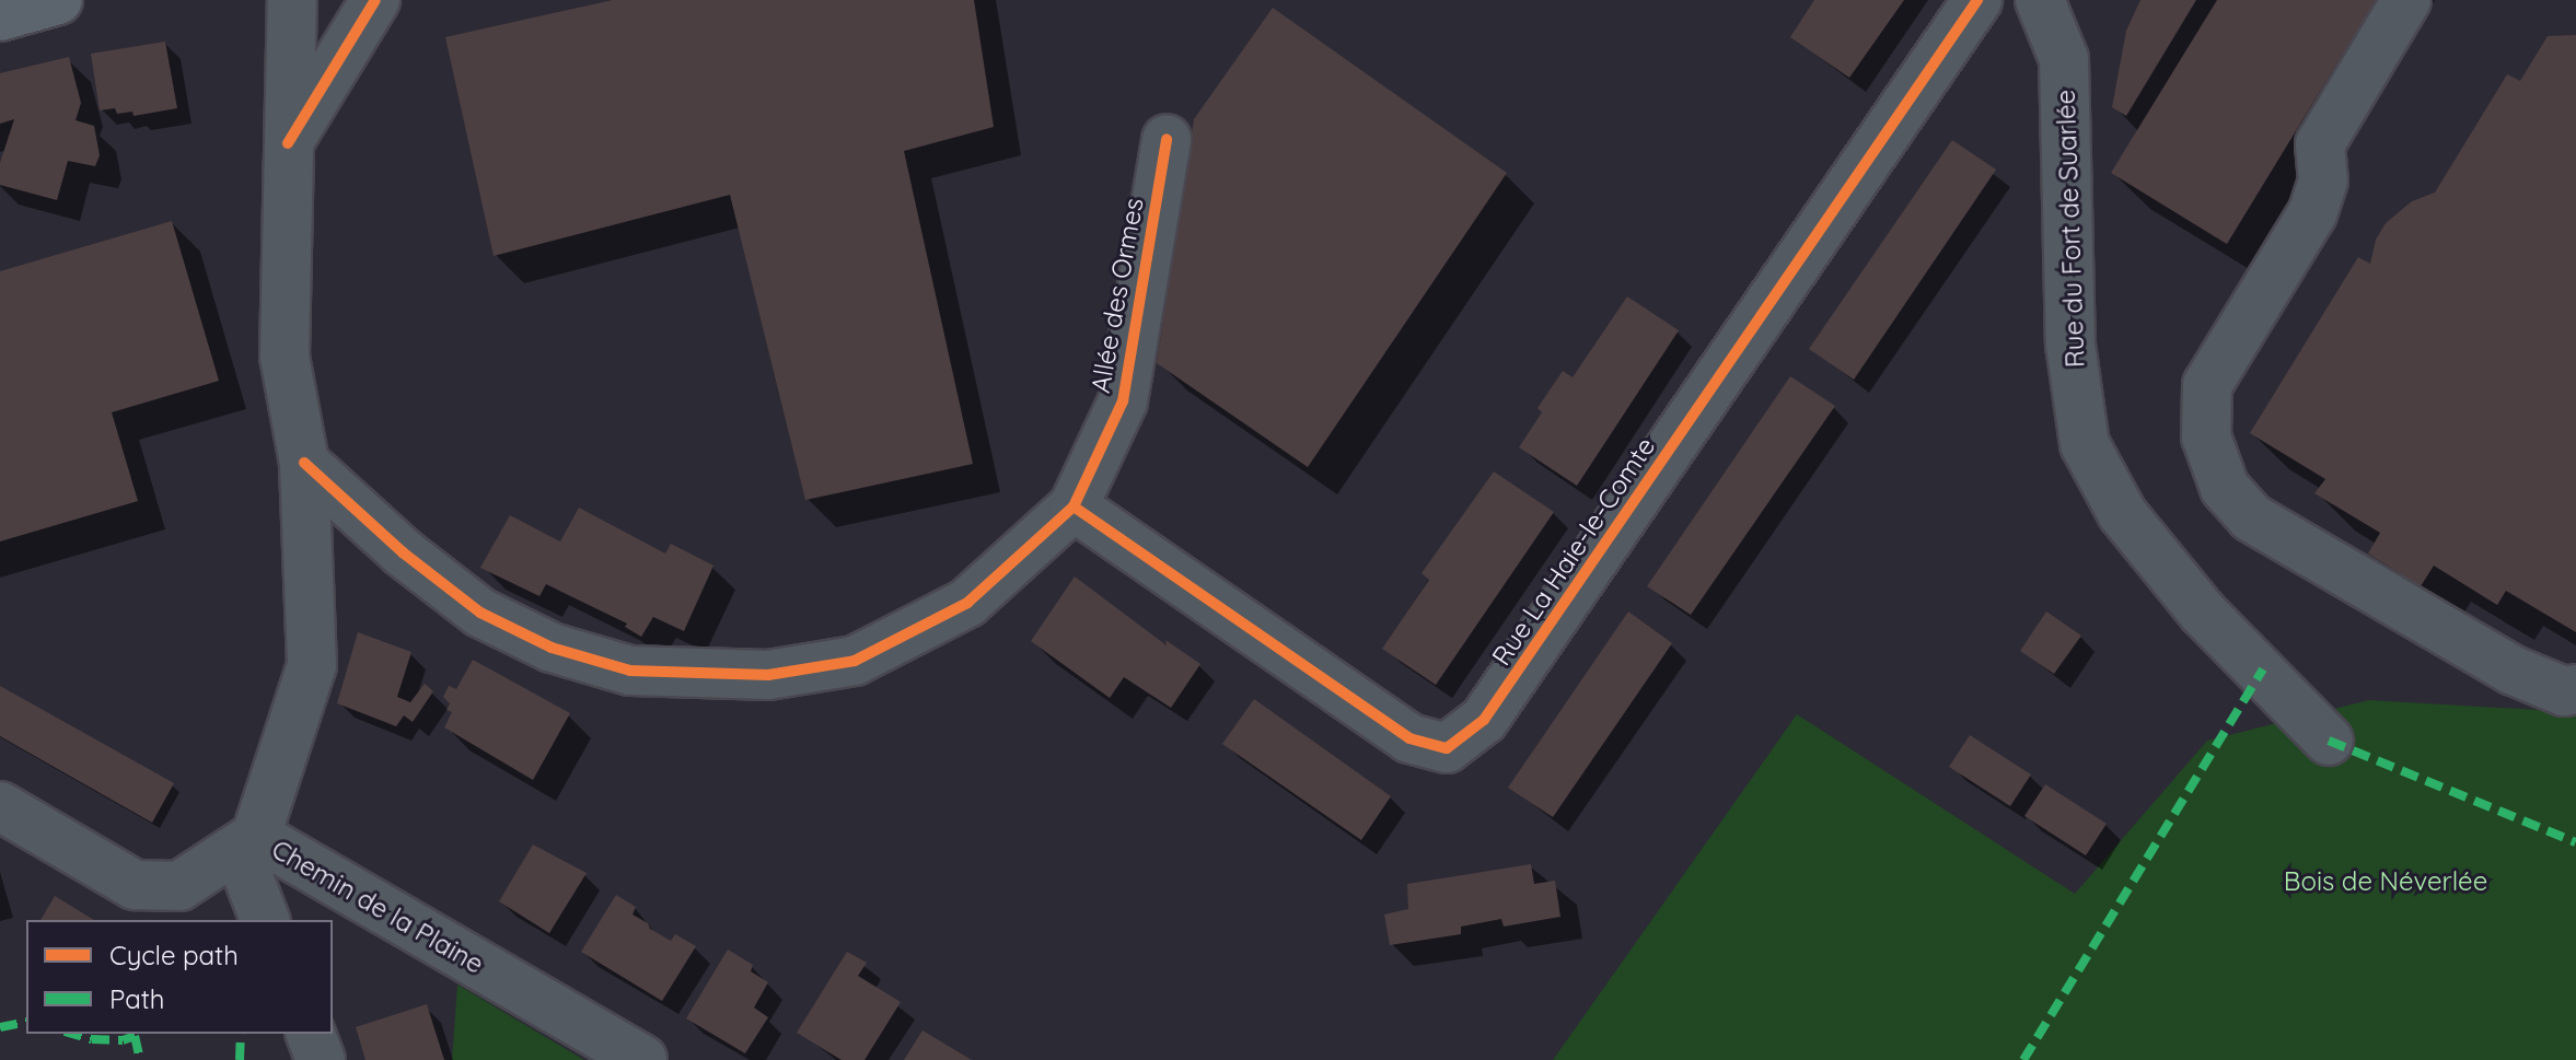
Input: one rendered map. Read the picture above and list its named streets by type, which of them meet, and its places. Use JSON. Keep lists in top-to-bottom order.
{
  "streets": {
    "street": [
      "Rue du Fort de Suarlée",
      "Allée des Ormes",
      "Rue La Haie-le-Comte",
      "Chemin de la Plaine"
    ]
  },
  "crossings": [
    ["Allée des Ormes", "Rue La Haie-le-Comte"],
    ["Allée des Ormes", "Chemin de la Plaine"]
  ],
  "parks": ["Bois de Néverlée"],
  "legend": ["Cycle path", "Path"]
}
